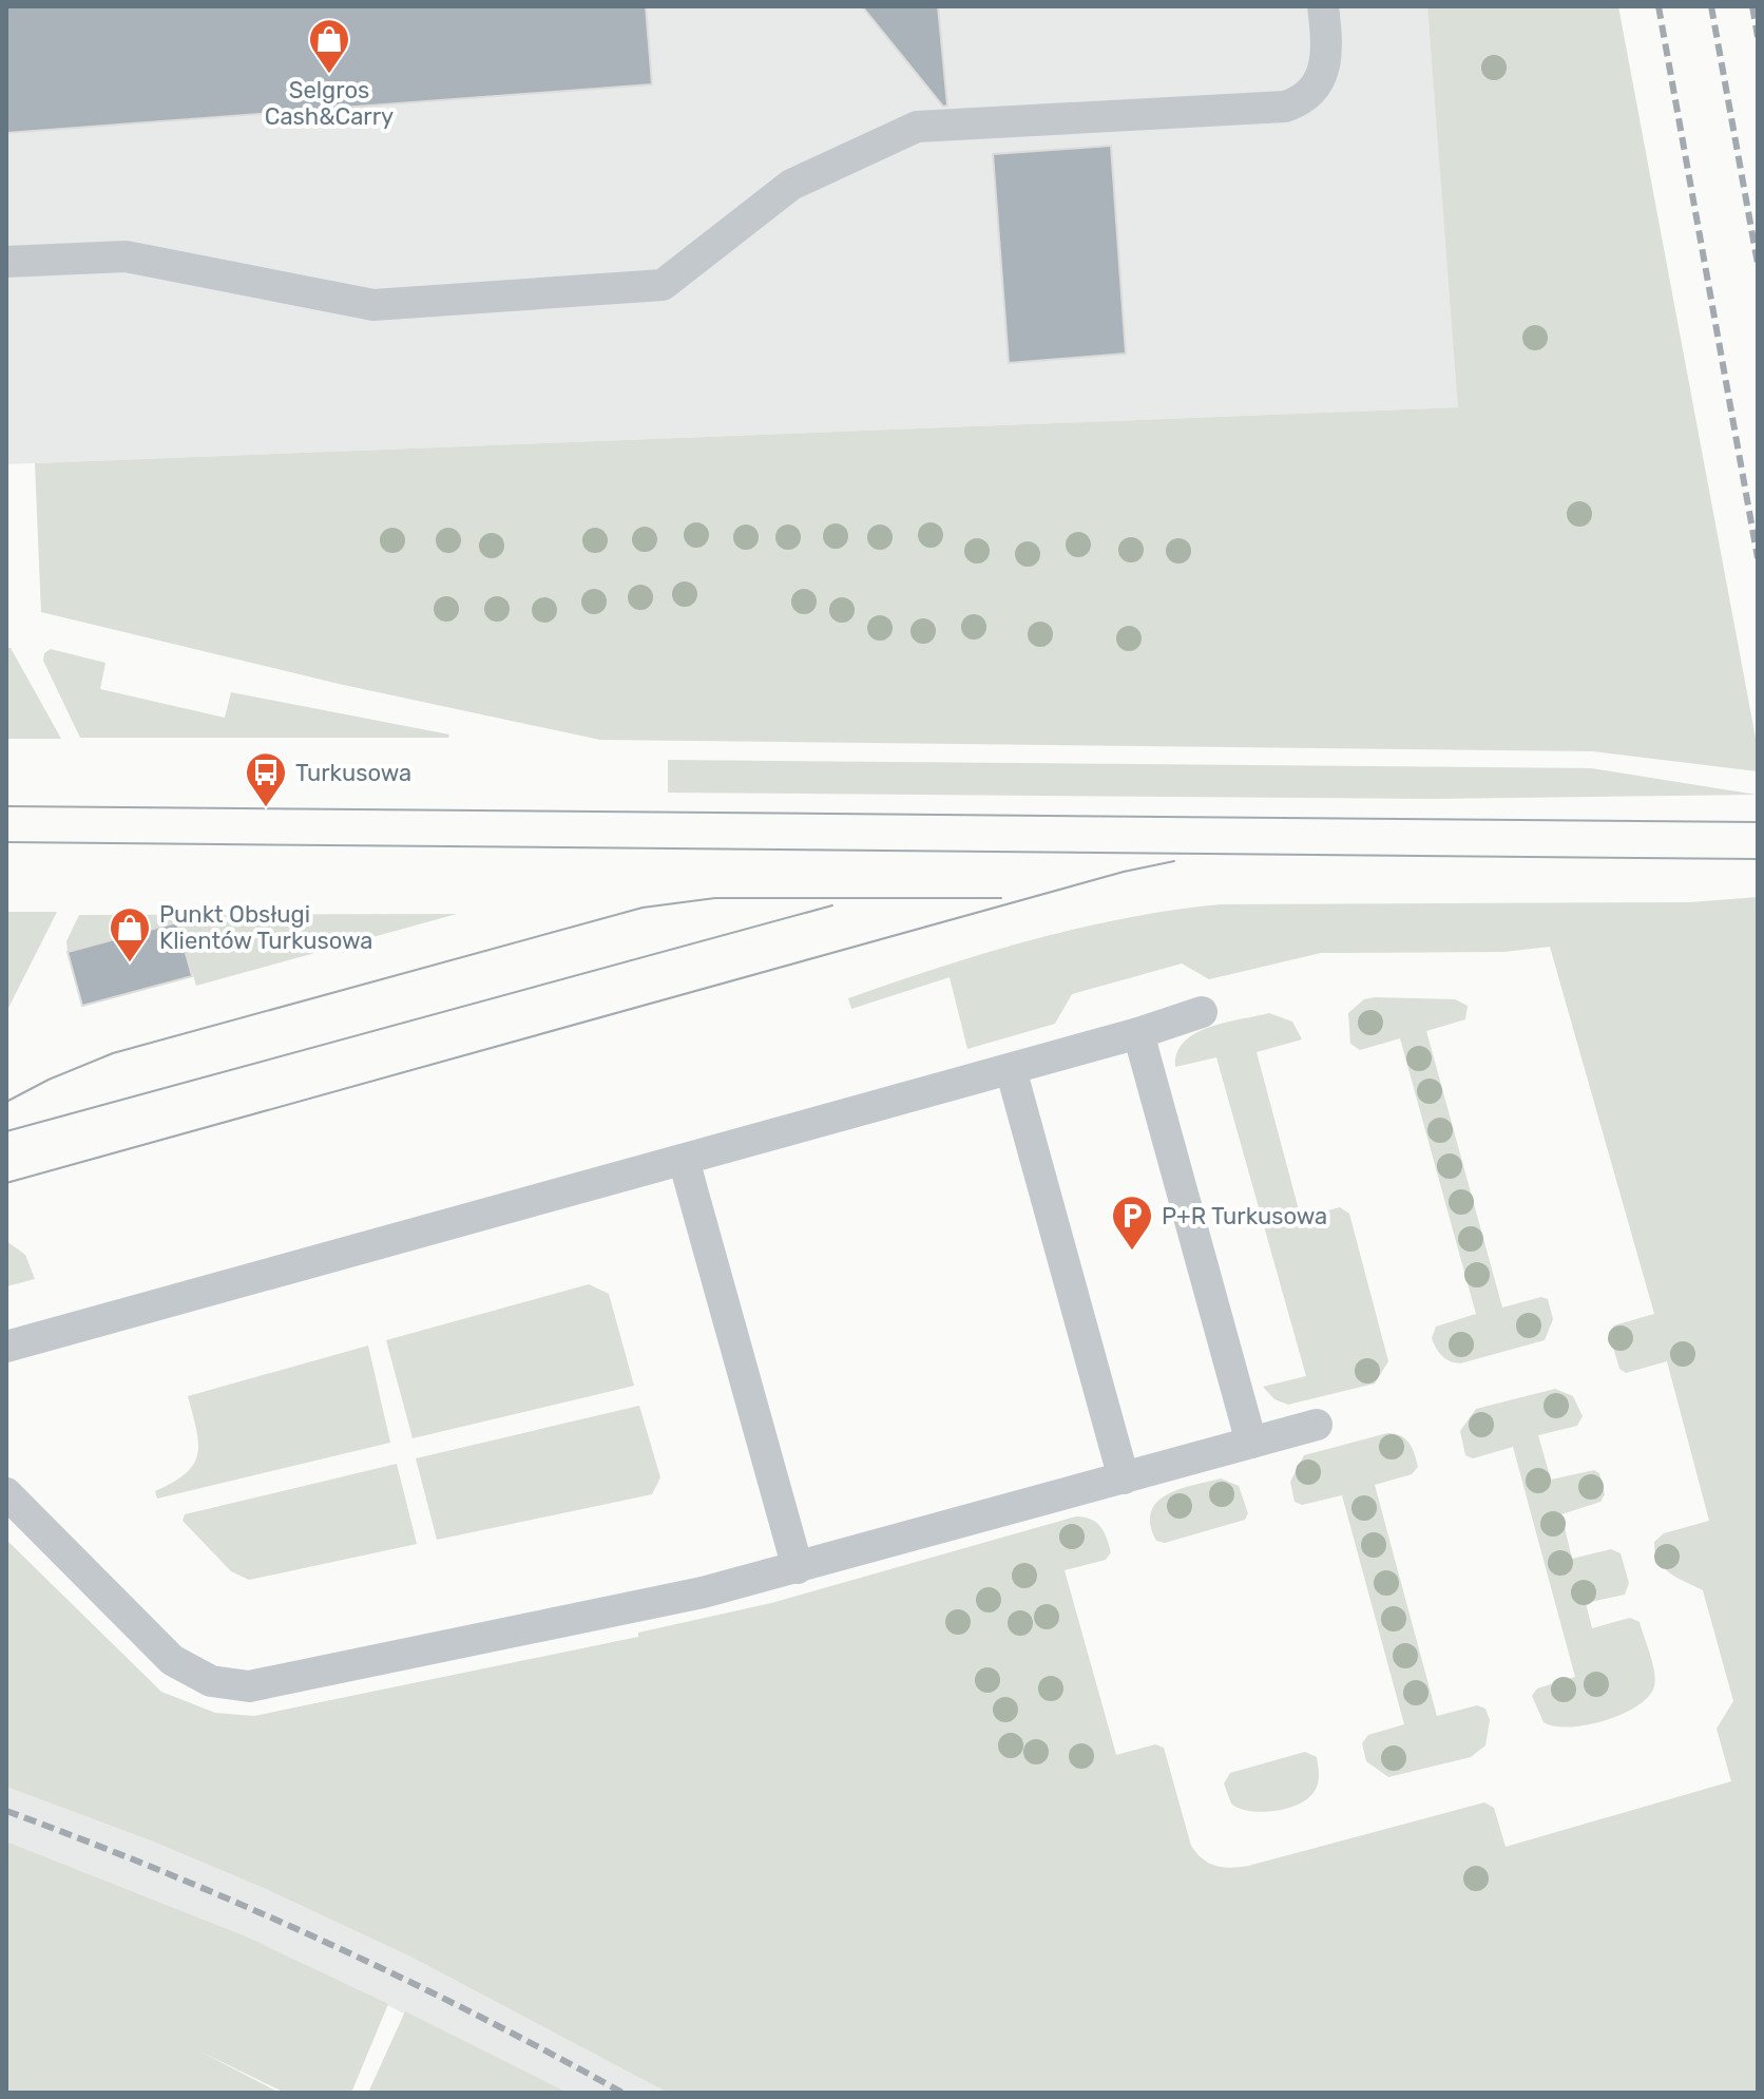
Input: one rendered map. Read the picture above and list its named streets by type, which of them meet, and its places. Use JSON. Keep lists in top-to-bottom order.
{
  "places": {
    "shop": ["Selgros Cash&Carry", "Punkt Obsługi Klientów Turkusowa"],
    "bus stop": ["Turkusowa"],
    "parking": ["P+R Turkusowa"]
  }
}
